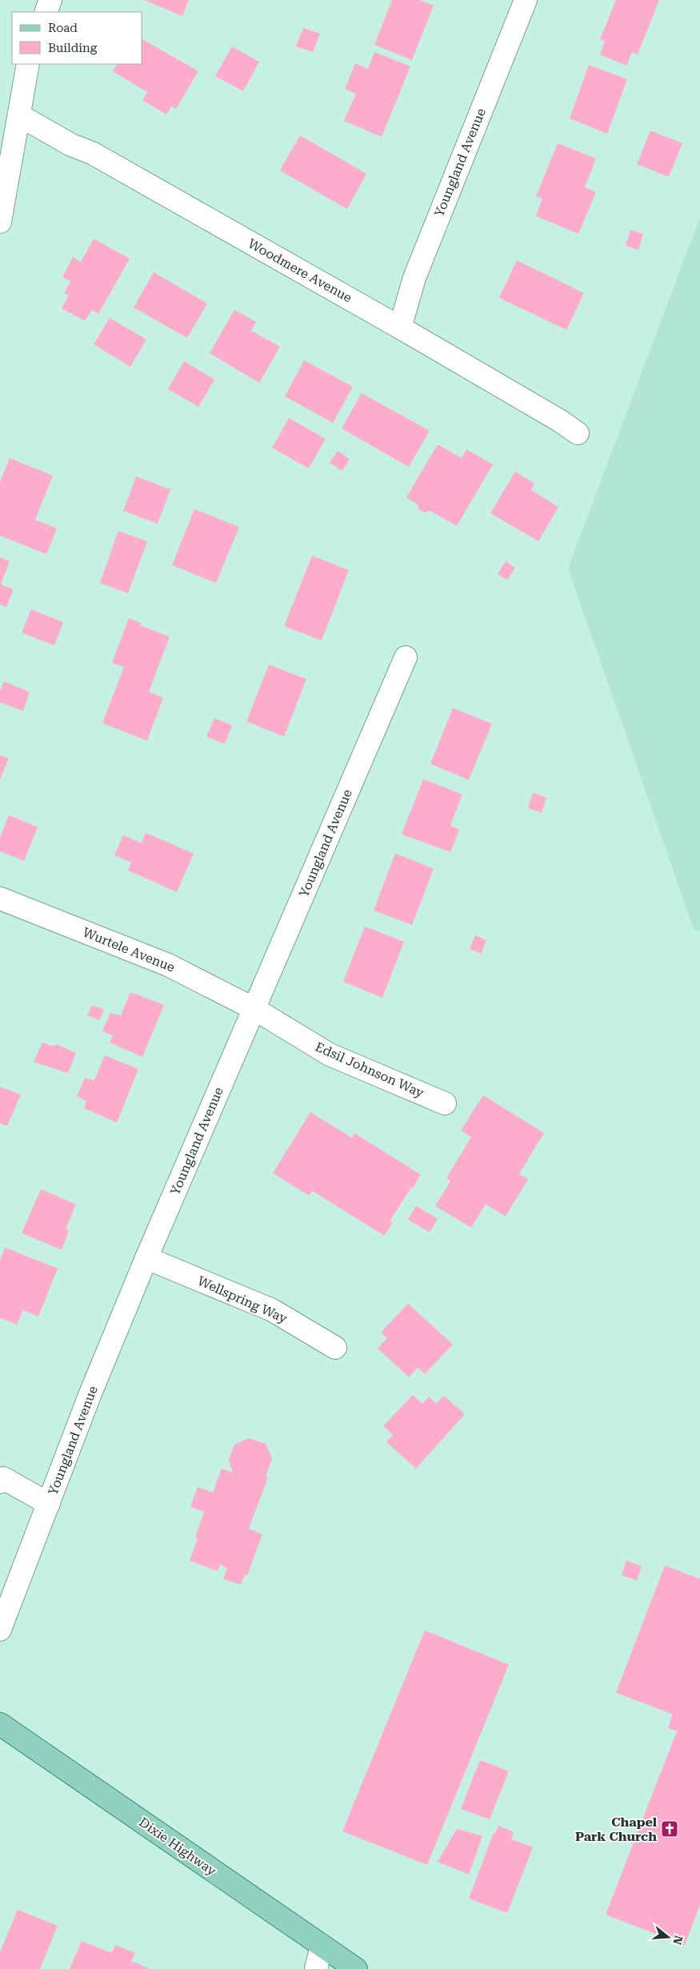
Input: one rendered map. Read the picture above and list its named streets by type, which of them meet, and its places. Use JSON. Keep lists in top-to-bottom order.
{
  "streets": {
    "main road": ["Dixie Highway"],
    "street": [
      "Youngland Avenue",
      "Woodmere Avenue",
      "Wurtele Avenue",
      "Edsil Johnson Way",
      "Wellspring Way"
    ]
  },
  "crossings": [
    ["Youngland Avenue", "Woodmere Avenue"],
    ["Youngland Avenue", "Wurtele Avenue"],
    ["Youngland Avenue", "Edsil Johnson Way"],
    ["Youngland Avenue", "Wellspring Way"],
    ["Wurtele Avenue", "Edsil Johnson Way"]
  ],
  "places": {
    "church": ["Chapel Park Church"]
  },
  "legend": ["Road", "Building"],
  "north": "right"
}
